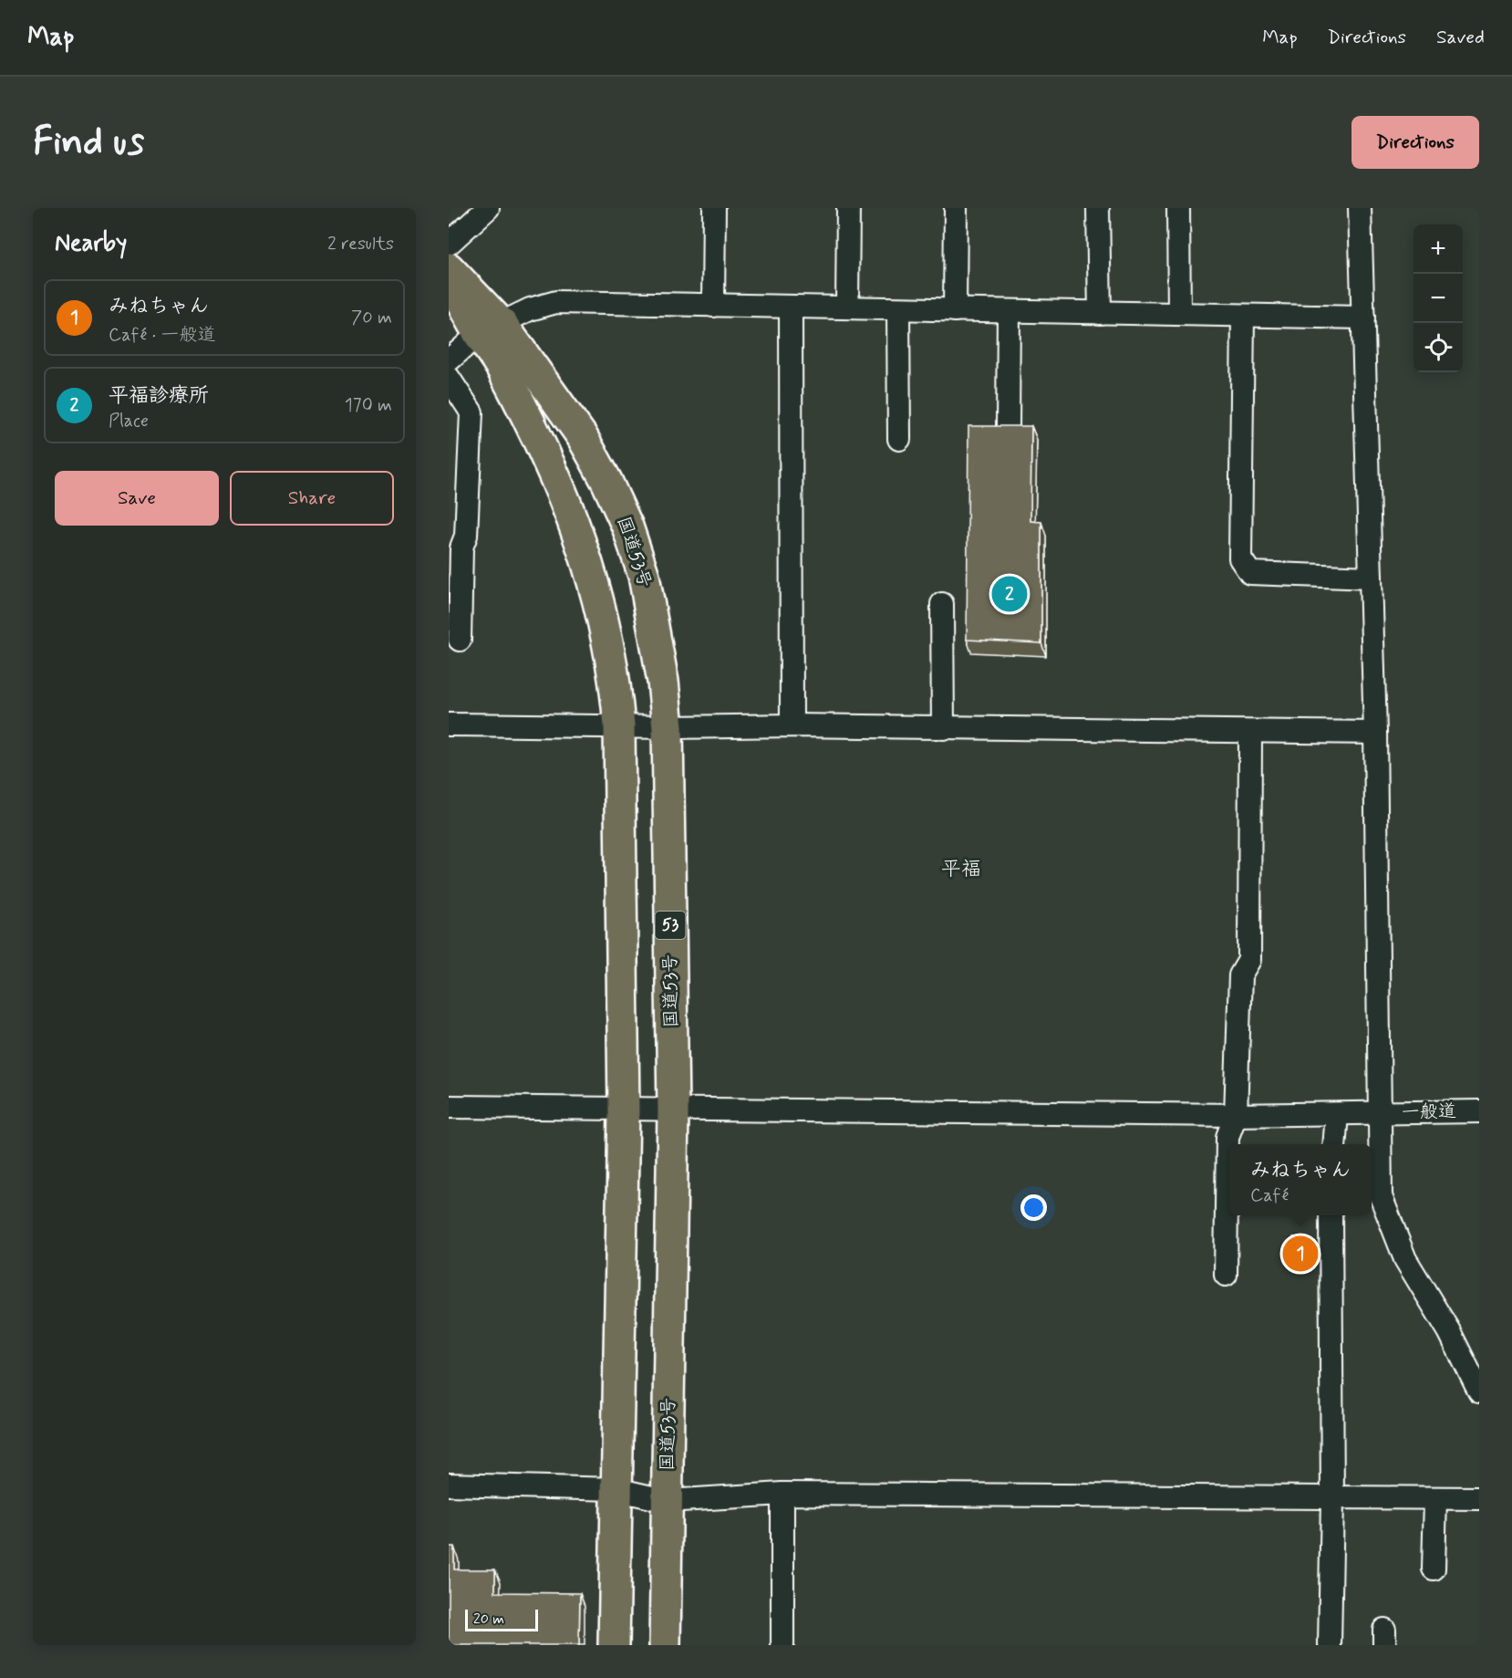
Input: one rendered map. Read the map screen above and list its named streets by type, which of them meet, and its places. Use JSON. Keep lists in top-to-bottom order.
{
  "streets": {
    "highway": ["国道53号", "53"],
    "street": ["一般道"]
  },
  "crossings": [
    ["国道53号", "一般道"]
  ],
  "districts": ["平福"],
  "scale_bar": "20 m",
  "page": {
    "header": "Map",
    "nav": ["Map", "Directions", "Saved"],
    "buttons": [
      "Directions",
      ["Save", "Share"]
    ],
    "title": "Find us",
    "heading": ["Nearby", "2 results"],
    "map_buttons": ["+", "−"],
    "list": [
      {
        "mark": "1",
        "name": "みねちゃん",
        "note": "Café · 一般道",
        "value": "70 m"
      },
      {
        "mark": "2",
        "name": "平福診療所",
        "note": "Place",
        "value": "170 m"
      }
    ],
    "pins": ["2", "1"],
    "popup": ["みねちゃん", "Café"],
    "scale": "20 m"
  }
}
